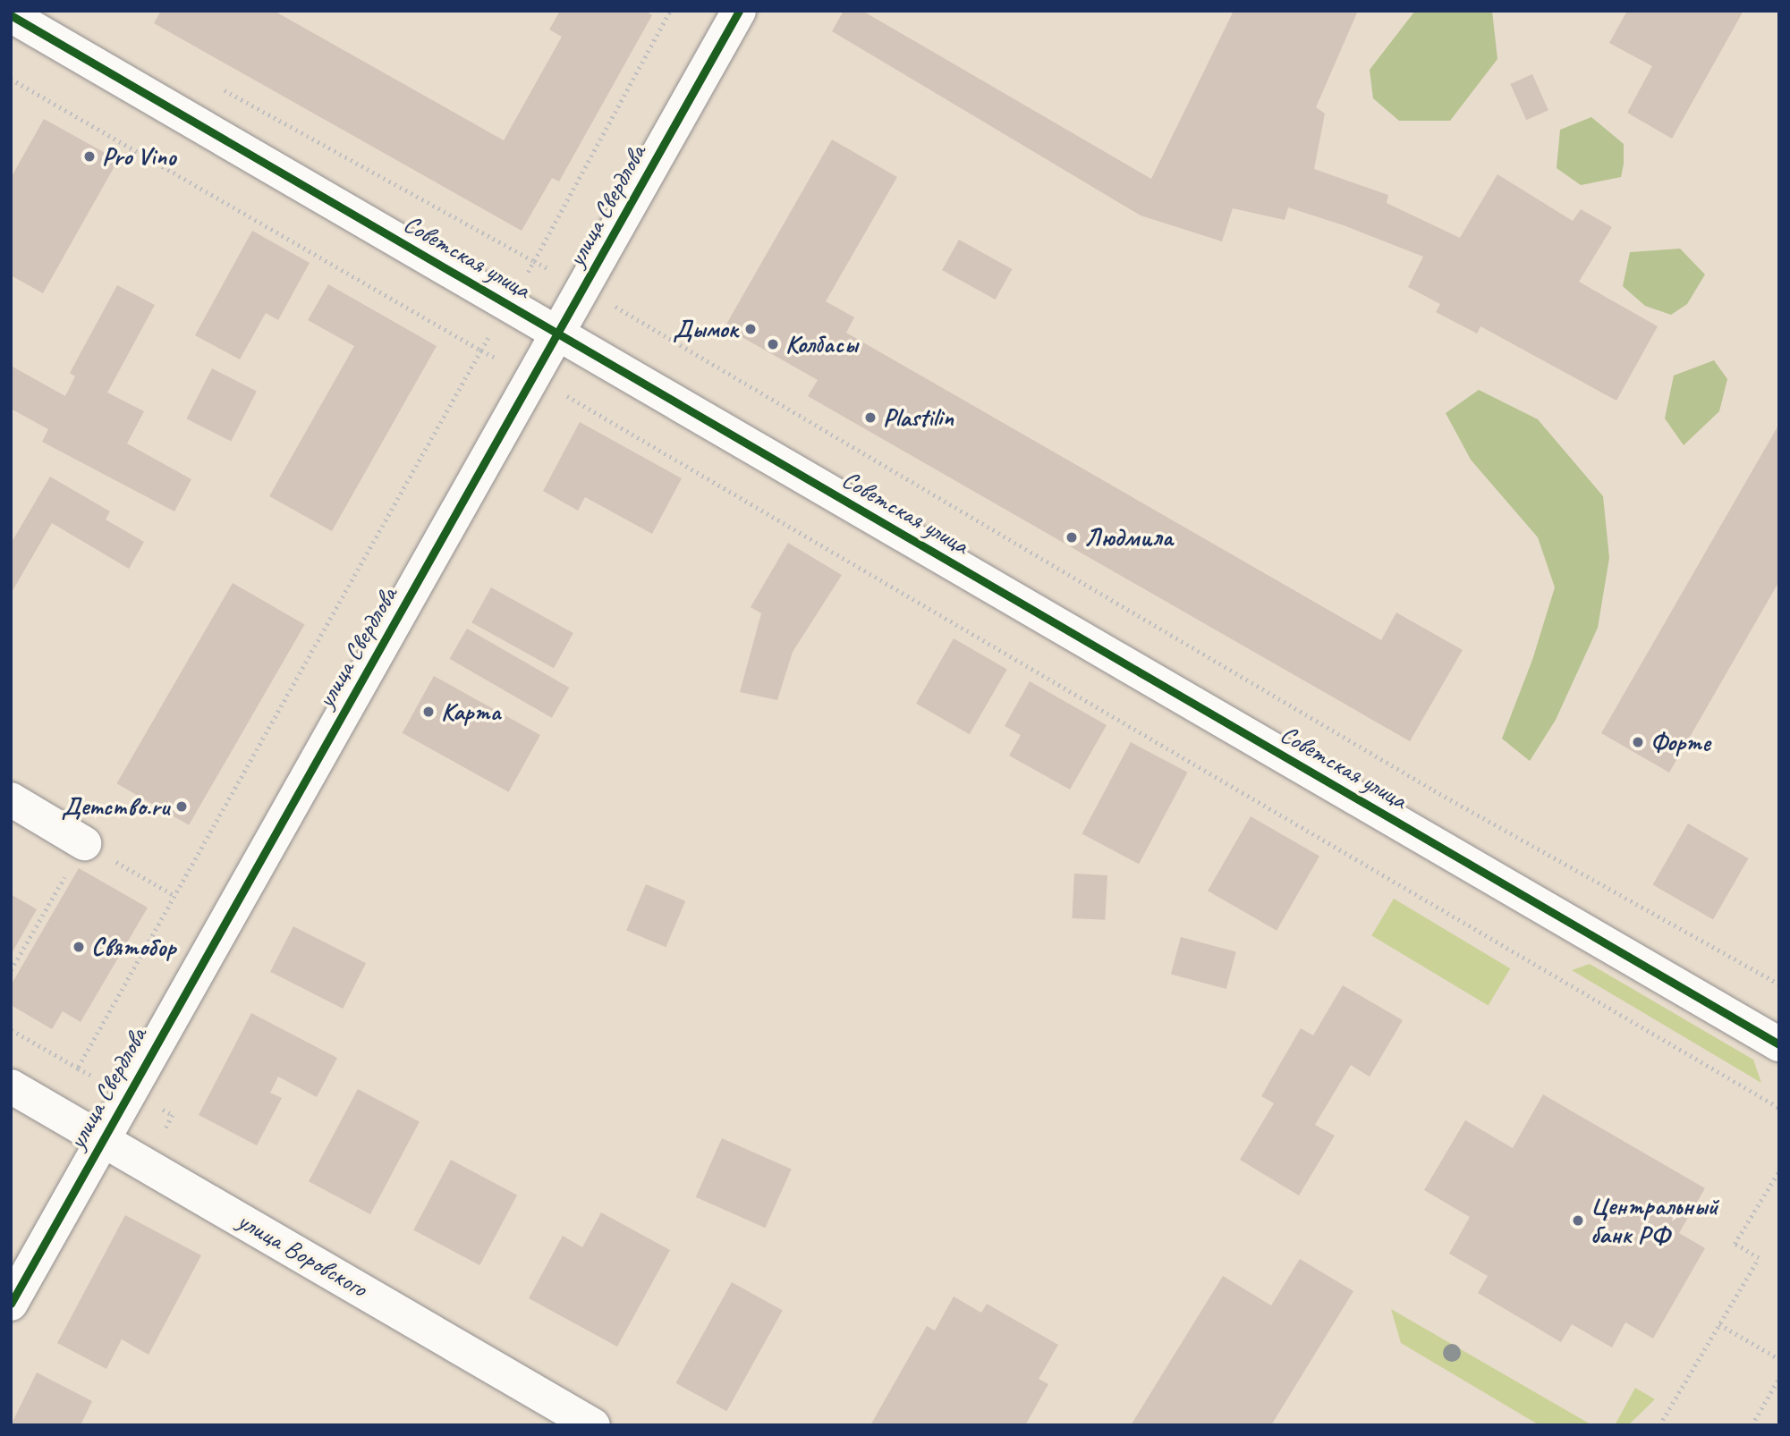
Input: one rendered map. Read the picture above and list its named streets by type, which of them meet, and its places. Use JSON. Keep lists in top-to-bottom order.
{
  "streets": {
    "street": ["улица Свердлова", "Советская улица", "улица Воровского"]
  },
  "crossings": [
    ["улица Свердлова", "Советская улица"],
    ["улица Свердлова", "улица Воровского"]
  ],
  "places": [
    "Pro Vino",
    "Дымок",
    "Колбасы",
    "Plastilin",
    "Людмила",
    "Карта",
    "Форте",
    "Детство.ru",
    "Святобор",
    "Центральный банк РФ"
  ]
}
